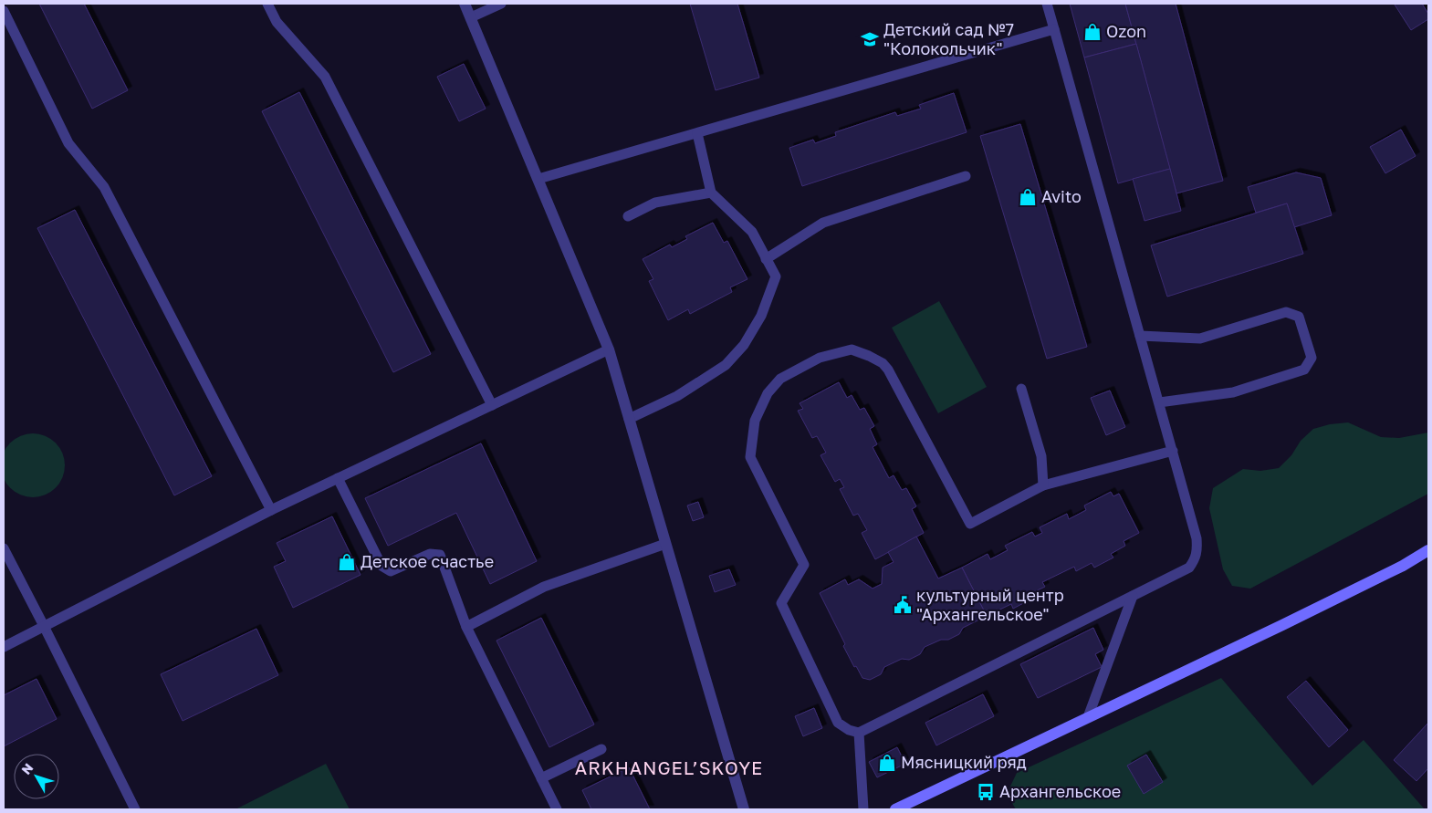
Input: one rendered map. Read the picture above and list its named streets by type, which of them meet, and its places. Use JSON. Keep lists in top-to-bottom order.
{
  "districts": ["ARKHANGEL’SKOYE"],
  "places": {
    "shop": [
      "Ozon",
      "Avito",
      "Детское счастье",
      "Мясницкий ряд"
    ],
    "school or university": ["Детский сад №7 \"Колокольчик\""],
    "public building": ["культурный центр \"Архангельское\""],
    "bus stop": ["Архангельское"]
  },
  "north": "top left"
}
